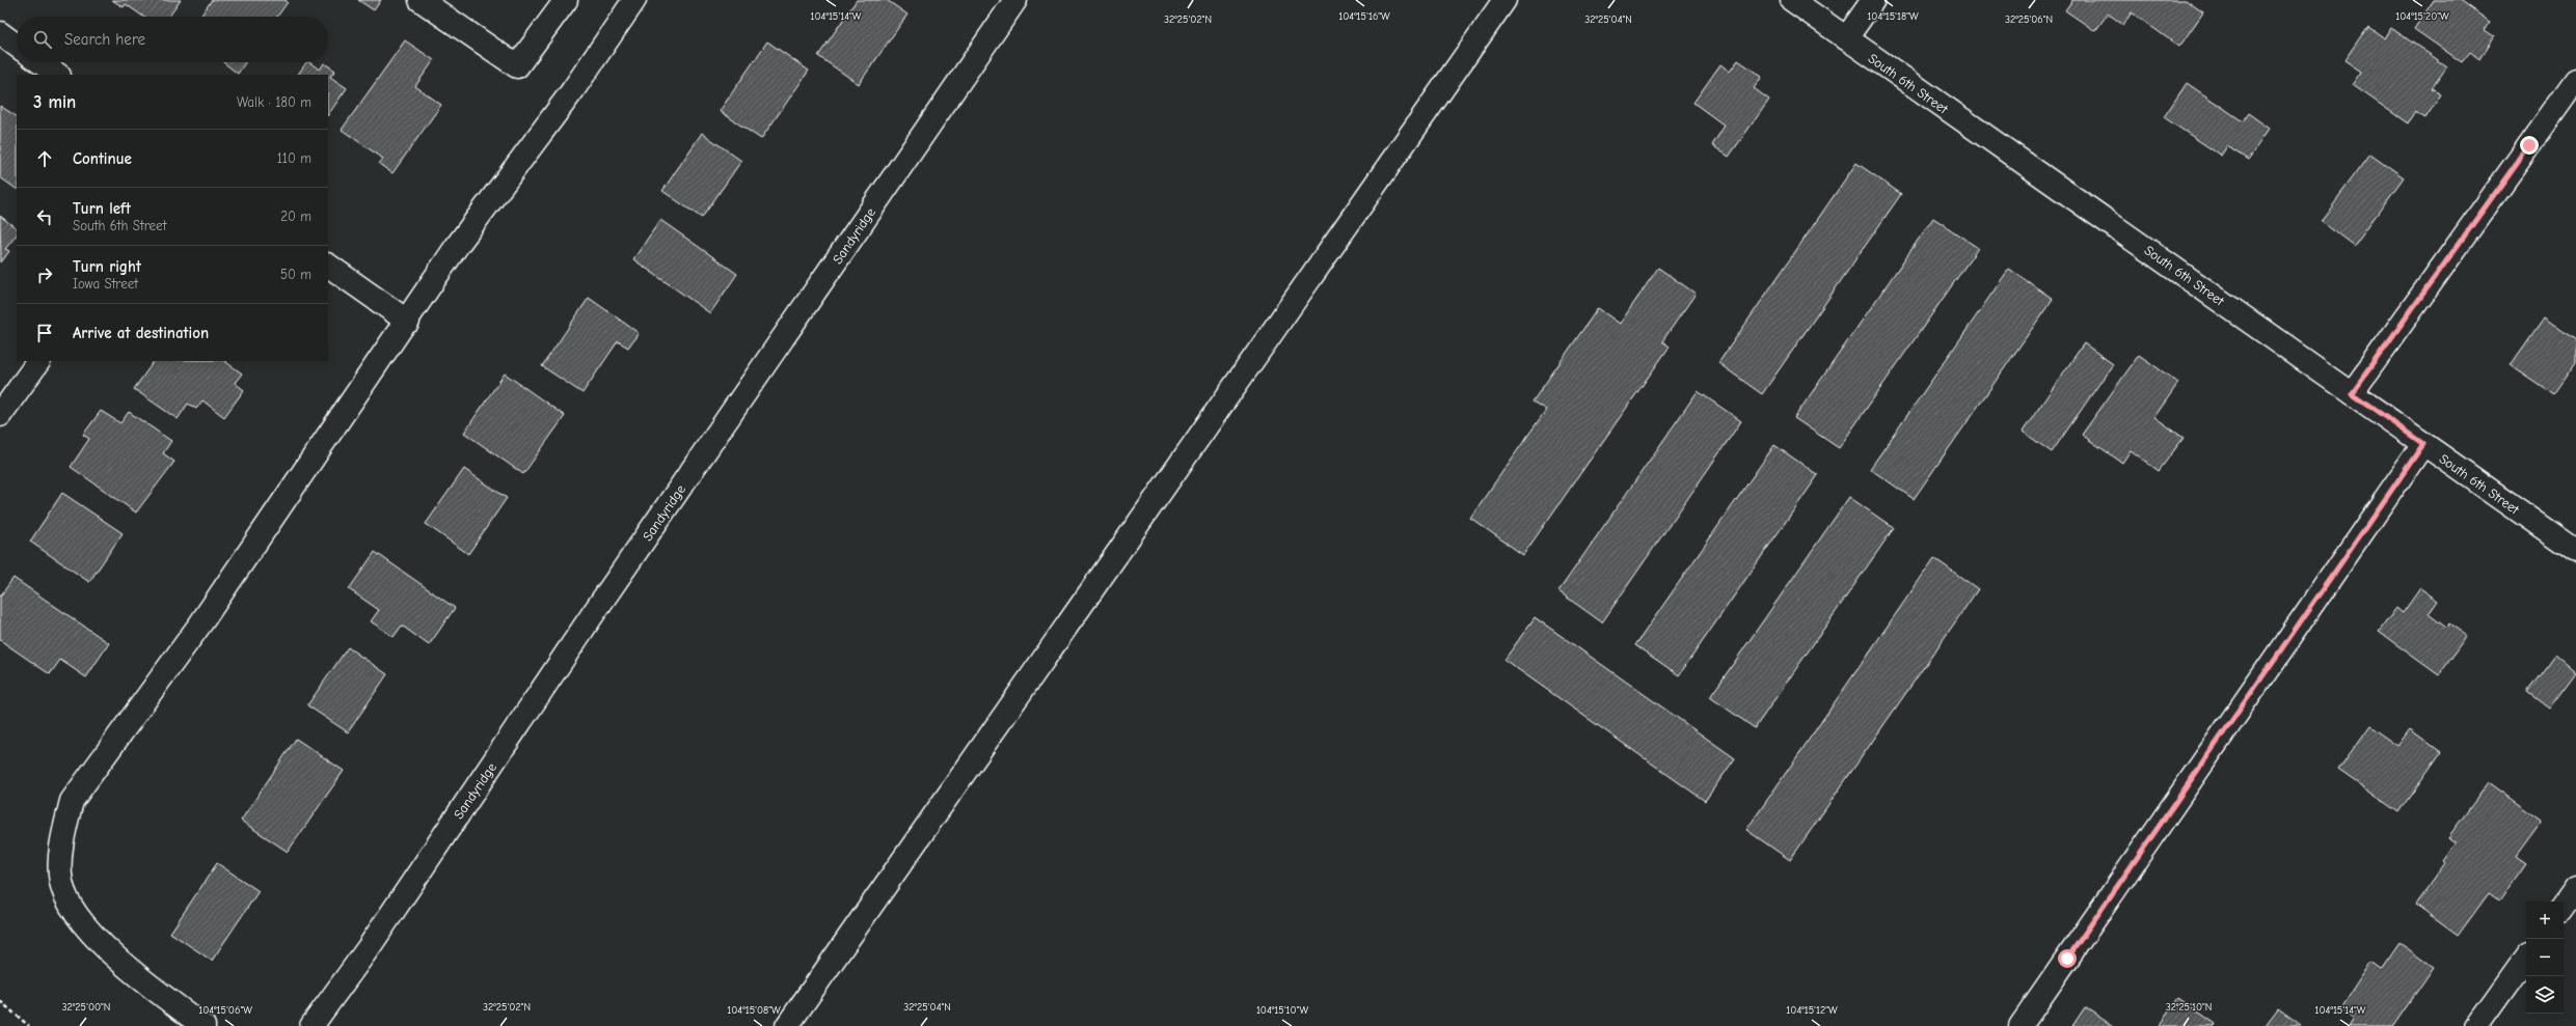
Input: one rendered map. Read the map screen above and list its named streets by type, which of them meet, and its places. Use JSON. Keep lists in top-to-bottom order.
{
  "streets": {
    "street": ["South 6th Street", "Sandyridge"]
  },
  "page": {
    "search": "Search here",
    "heading": ["3 min", "Walk · 180 m"],
    "list": [
      ["Continue", "110 m"],
      ["Turn left", "South 6th Street", "20 m"],
      ["Turn right", "Iowa Street", "50 m"],
      "Arrive at destination"
    ],
    "map_buttons": ["+", "−"]
  },
  "coordinates": [
    "104°15'14\"W",
    "104°15'18\"W",
    "104°15'16\"W",
    "104°15'20\"W",
    "32°25'02\"N",
    "32°25'04\"N",
    "32°25'06\"N",
    "32°25'00\"N",
    "32°25'10\"N",
    "104°15'06\"W",
    "104°15'08\"W",
    "104°15'10\"W",
    "104°15'12\"W"
  ]
}
